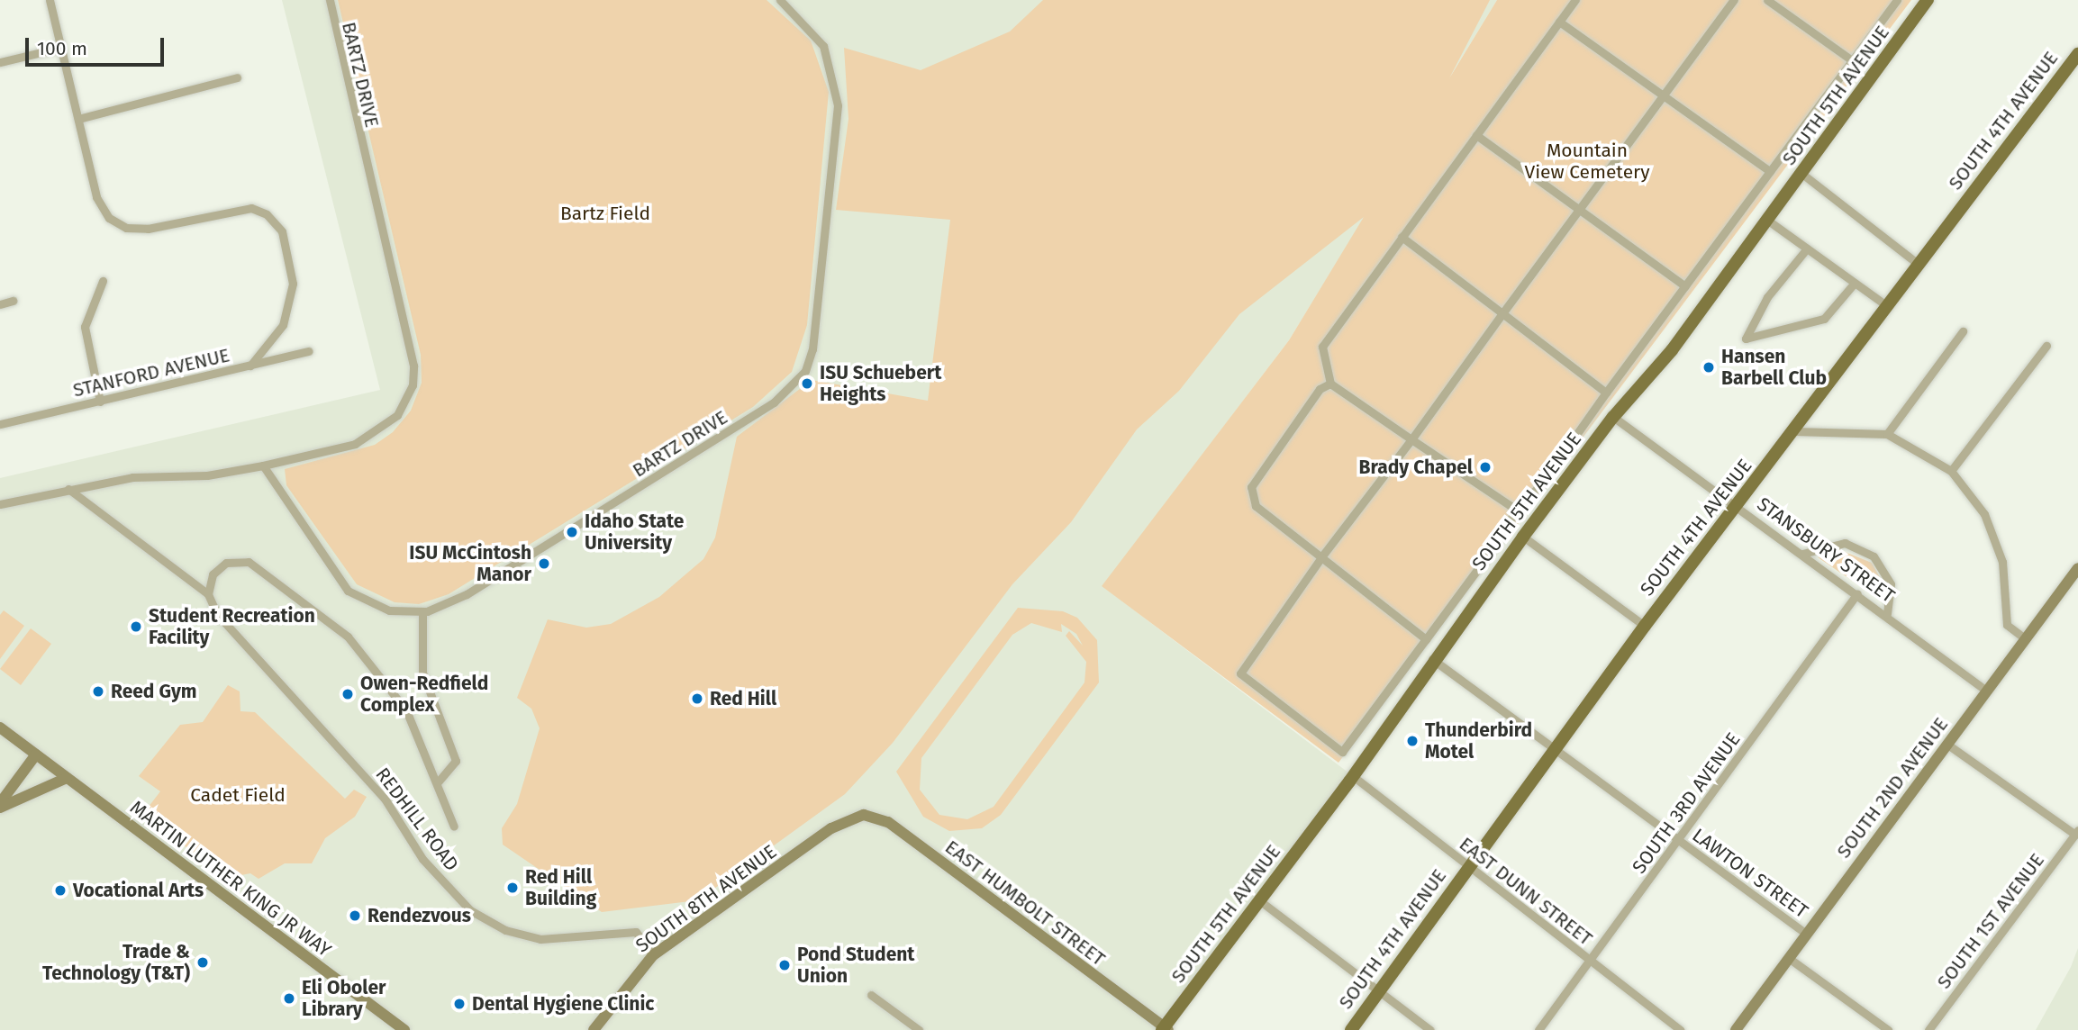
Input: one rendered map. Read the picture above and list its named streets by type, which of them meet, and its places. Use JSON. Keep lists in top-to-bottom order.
{
  "streets": {
    "main road": ["SOUTH 5TH AVENUE", "SOUTH 4TH AVENUE"],
    "street": [
      "BARTZ DRIVE",
      "STANFORD AVENUE",
      "STANSBURY STREET",
      "SOUTH 2ND AVENUE",
      "SOUTH 3RD AVENUE",
      "REDHILL ROAD",
      "LAWTON STREET",
      "MARTIN LUTHER KING JR WAY",
      "EAST DUNN STREET",
      "SOUTH 8TH AVENUE",
      "EAST HUMBOLT STREET",
      "SOUTH 1ST AVENUE"
    ]
  },
  "crossings": [
    ["BARTZ DRIVE", "REDHILL ROAD"],
    ["SOUTH 5TH AVENUE", "STANSBURY STREET"],
    ["SOUTH 5TH AVENUE", "LAWTON STREET"],
    ["SOUTH 5TH AVENUE", "EAST DUNN STREET"],
    ["SOUTH 5TH AVENUE", "EAST HUMBOLT STREET"],
    ["SOUTH 4TH AVENUE", "STANSBURY STREET"],
    ["SOUTH 4TH AVENUE", "LAWTON STREET"],
    ["SOUTH 4TH AVENUE", "EAST DUNN STREET"],
    ["STANSBURY STREET", "SOUTH 2ND AVENUE"],
    ["STANSBURY STREET", "SOUTH 3RD AVENUE"],
    ["SOUTH 2ND AVENUE", "LAWTON STREET"],
    ["SOUTH 3RD AVENUE", "LAWTON STREET"],
    ["SOUTH 3RD AVENUE", "EAST DUNN STREET"],
    ["REDHILL ROAD", "SOUTH 8TH AVENUE"],
    ["SOUTH 8TH AVENUE", "EAST HUMBOLT STREET"]
  ],
  "parks": ["Mountain View Cemetery", "Bartz Field", "Cadet Field"],
  "places": [
    "Hansen Barbell Club",
    "ISU Schuebert Heights",
    "Brady Chapel",
    "Idaho State University",
    "ISU McCintosh Manor",
    "Student Recreation Facility",
    "Reed Gym",
    "Owen-Redfield Complex",
    "Red Hill",
    "Thunderbird Motel",
    "Red Hill Building",
    "Vocational Arts",
    "Rendezvous",
    "Trade & Technology (T&T)",
    "Pond Student Union",
    "Eli Oboler Library",
    "Dental Hygiene Clinic"
  ],
  "scale_bar": "100 m"
}
